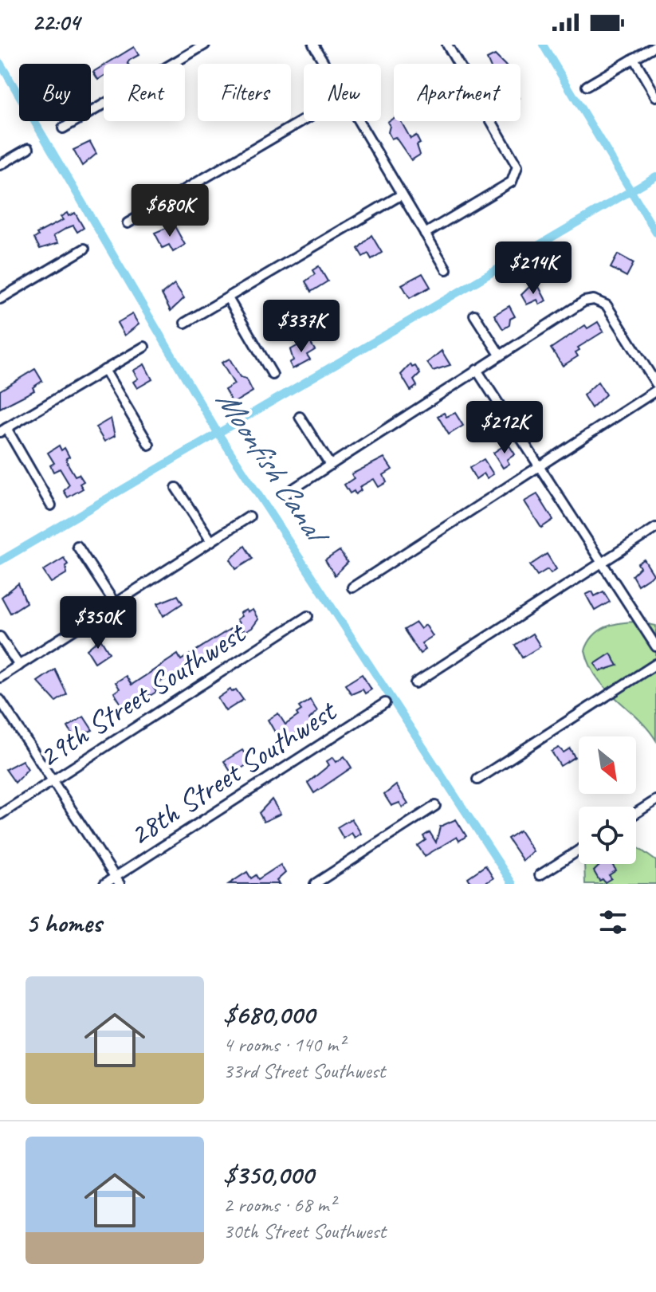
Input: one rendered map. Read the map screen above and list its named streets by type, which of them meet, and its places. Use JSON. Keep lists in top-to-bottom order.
{
  "streets": {
    "street": ["29th Street Southwest", "28th Street Southwest"]
  },
  "water": ["Moonfish Canal"],
  "north": "bottom right",
  "page": {
    "status": "22:04",
    "chip": [
      "Buy",
      "Rent",
      "Filters",
      "New",
      "Apartment"
    ],
    "price": [
      "$680K",
      "$214K",
      "$337K",
      "$212K",
      "$350K"
    ],
    "heading": "5 homes",
    "list": [
      {
        "name": "$680,000",
        "note": "4 rooms · 140 m² · 33rd Street Southwest"
      },
      {
        "name": "$350,000",
        "note": "2 rooms · 68 m² · 30th Street Southwest"
      }
    ]
  }
}
